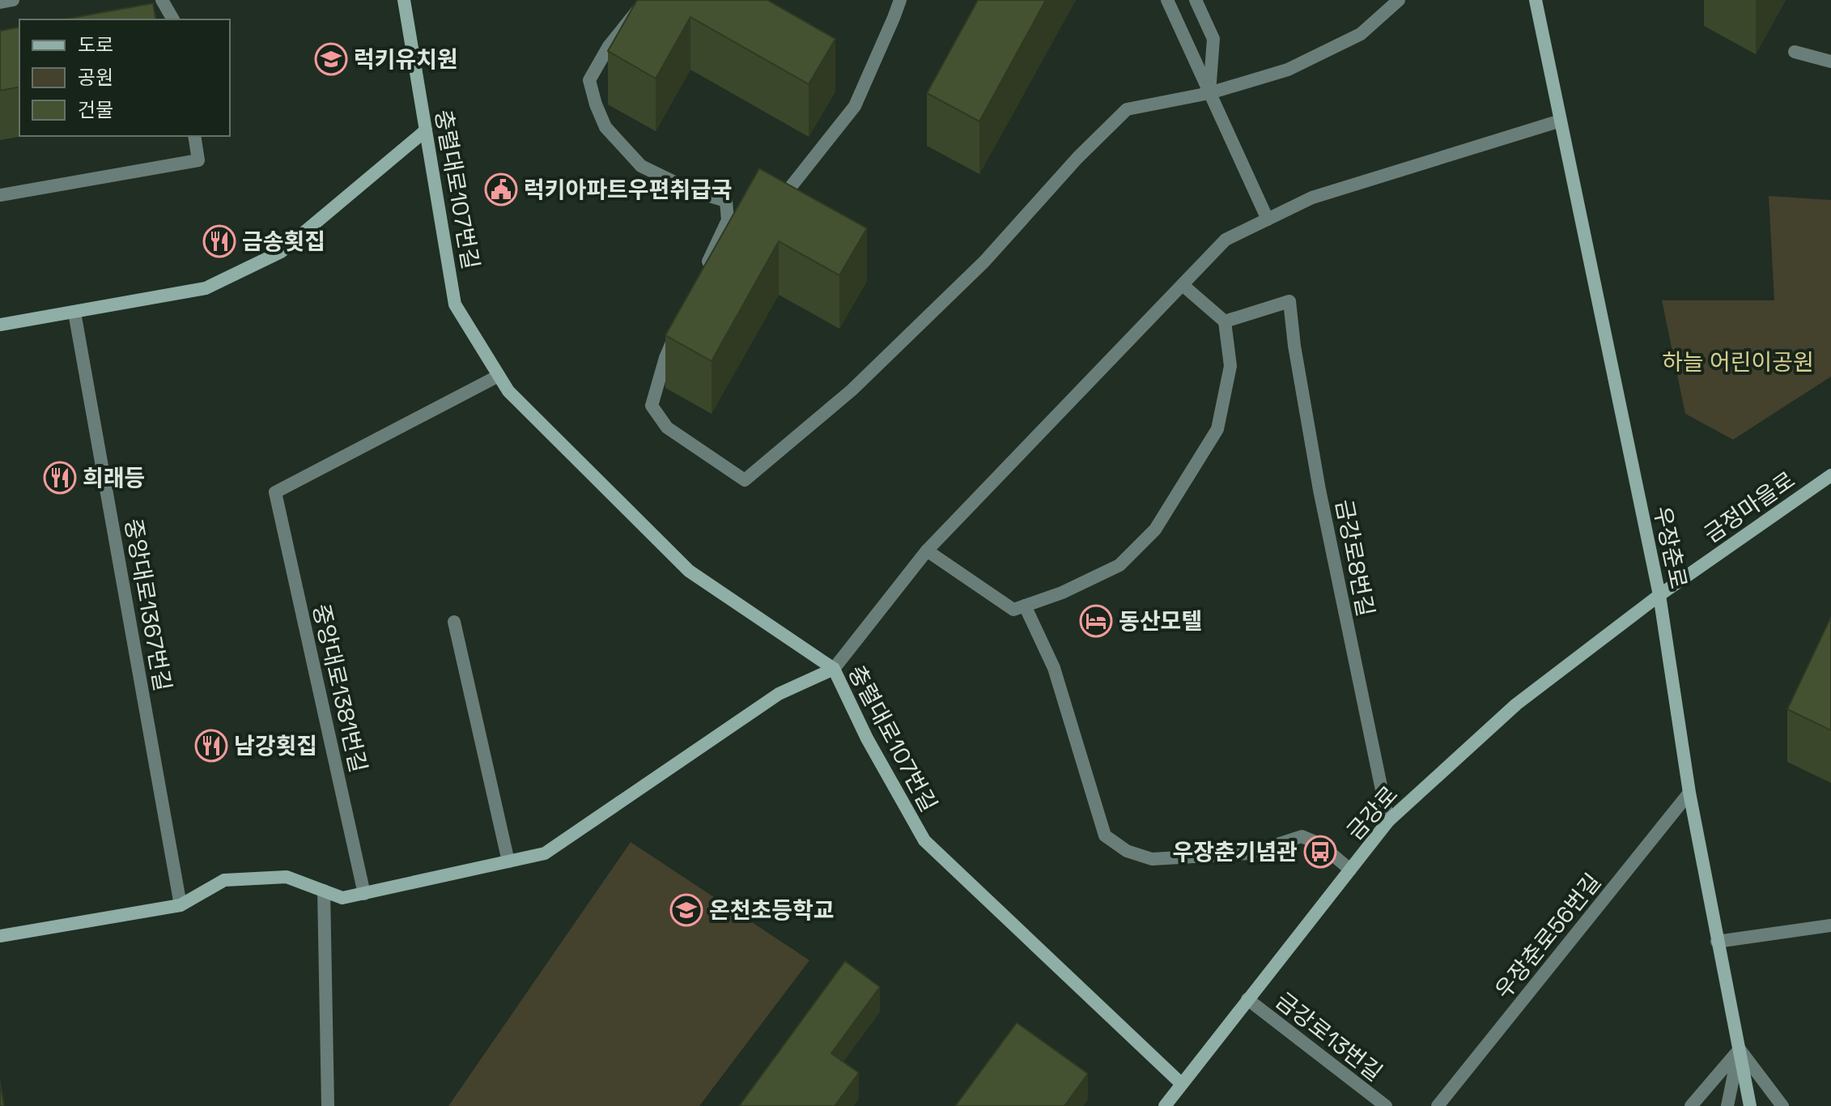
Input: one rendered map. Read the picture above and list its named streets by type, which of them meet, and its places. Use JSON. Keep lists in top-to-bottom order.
{
  "streets": {
    "street": [
      "충렬대로107번길",
      "금정마을로",
      "우장춘로",
      "금강로8번길",
      "중앙대로1367번길",
      "중앙대로1381번길",
      "금강로",
      "우장춘로56번길",
      "금강로13번길"
    ]
  },
  "crossings": [
    ["충렬대로107번길", "중앙대로1381번길"],
    ["충렬대로107번길", "금강로"],
    ["금정마을로", "우장춘로"],
    ["금정마을로", "금강로"],
    ["우장춘로", "금강로"],
    ["우장춘로", "우장춘로56번길"],
    ["금강로8번길", "금강로"],
    ["금강로", "금강로13번길"]
  ],
  "parks": ["하늘 어린이공원"],
  "places": {
    "school or university": ["럭키유치원", "온천초등학교"],
    "public building": ["럭키아파트우편취급국"],
    "restaurant": ["금송횟집", "희래등", "남강횟집"],
    "hotel": ["동산모텔"],
    "bus stop": ["우장춘기념관"]
  },
  "legend": ["도로", "공원", "건물"]
}
